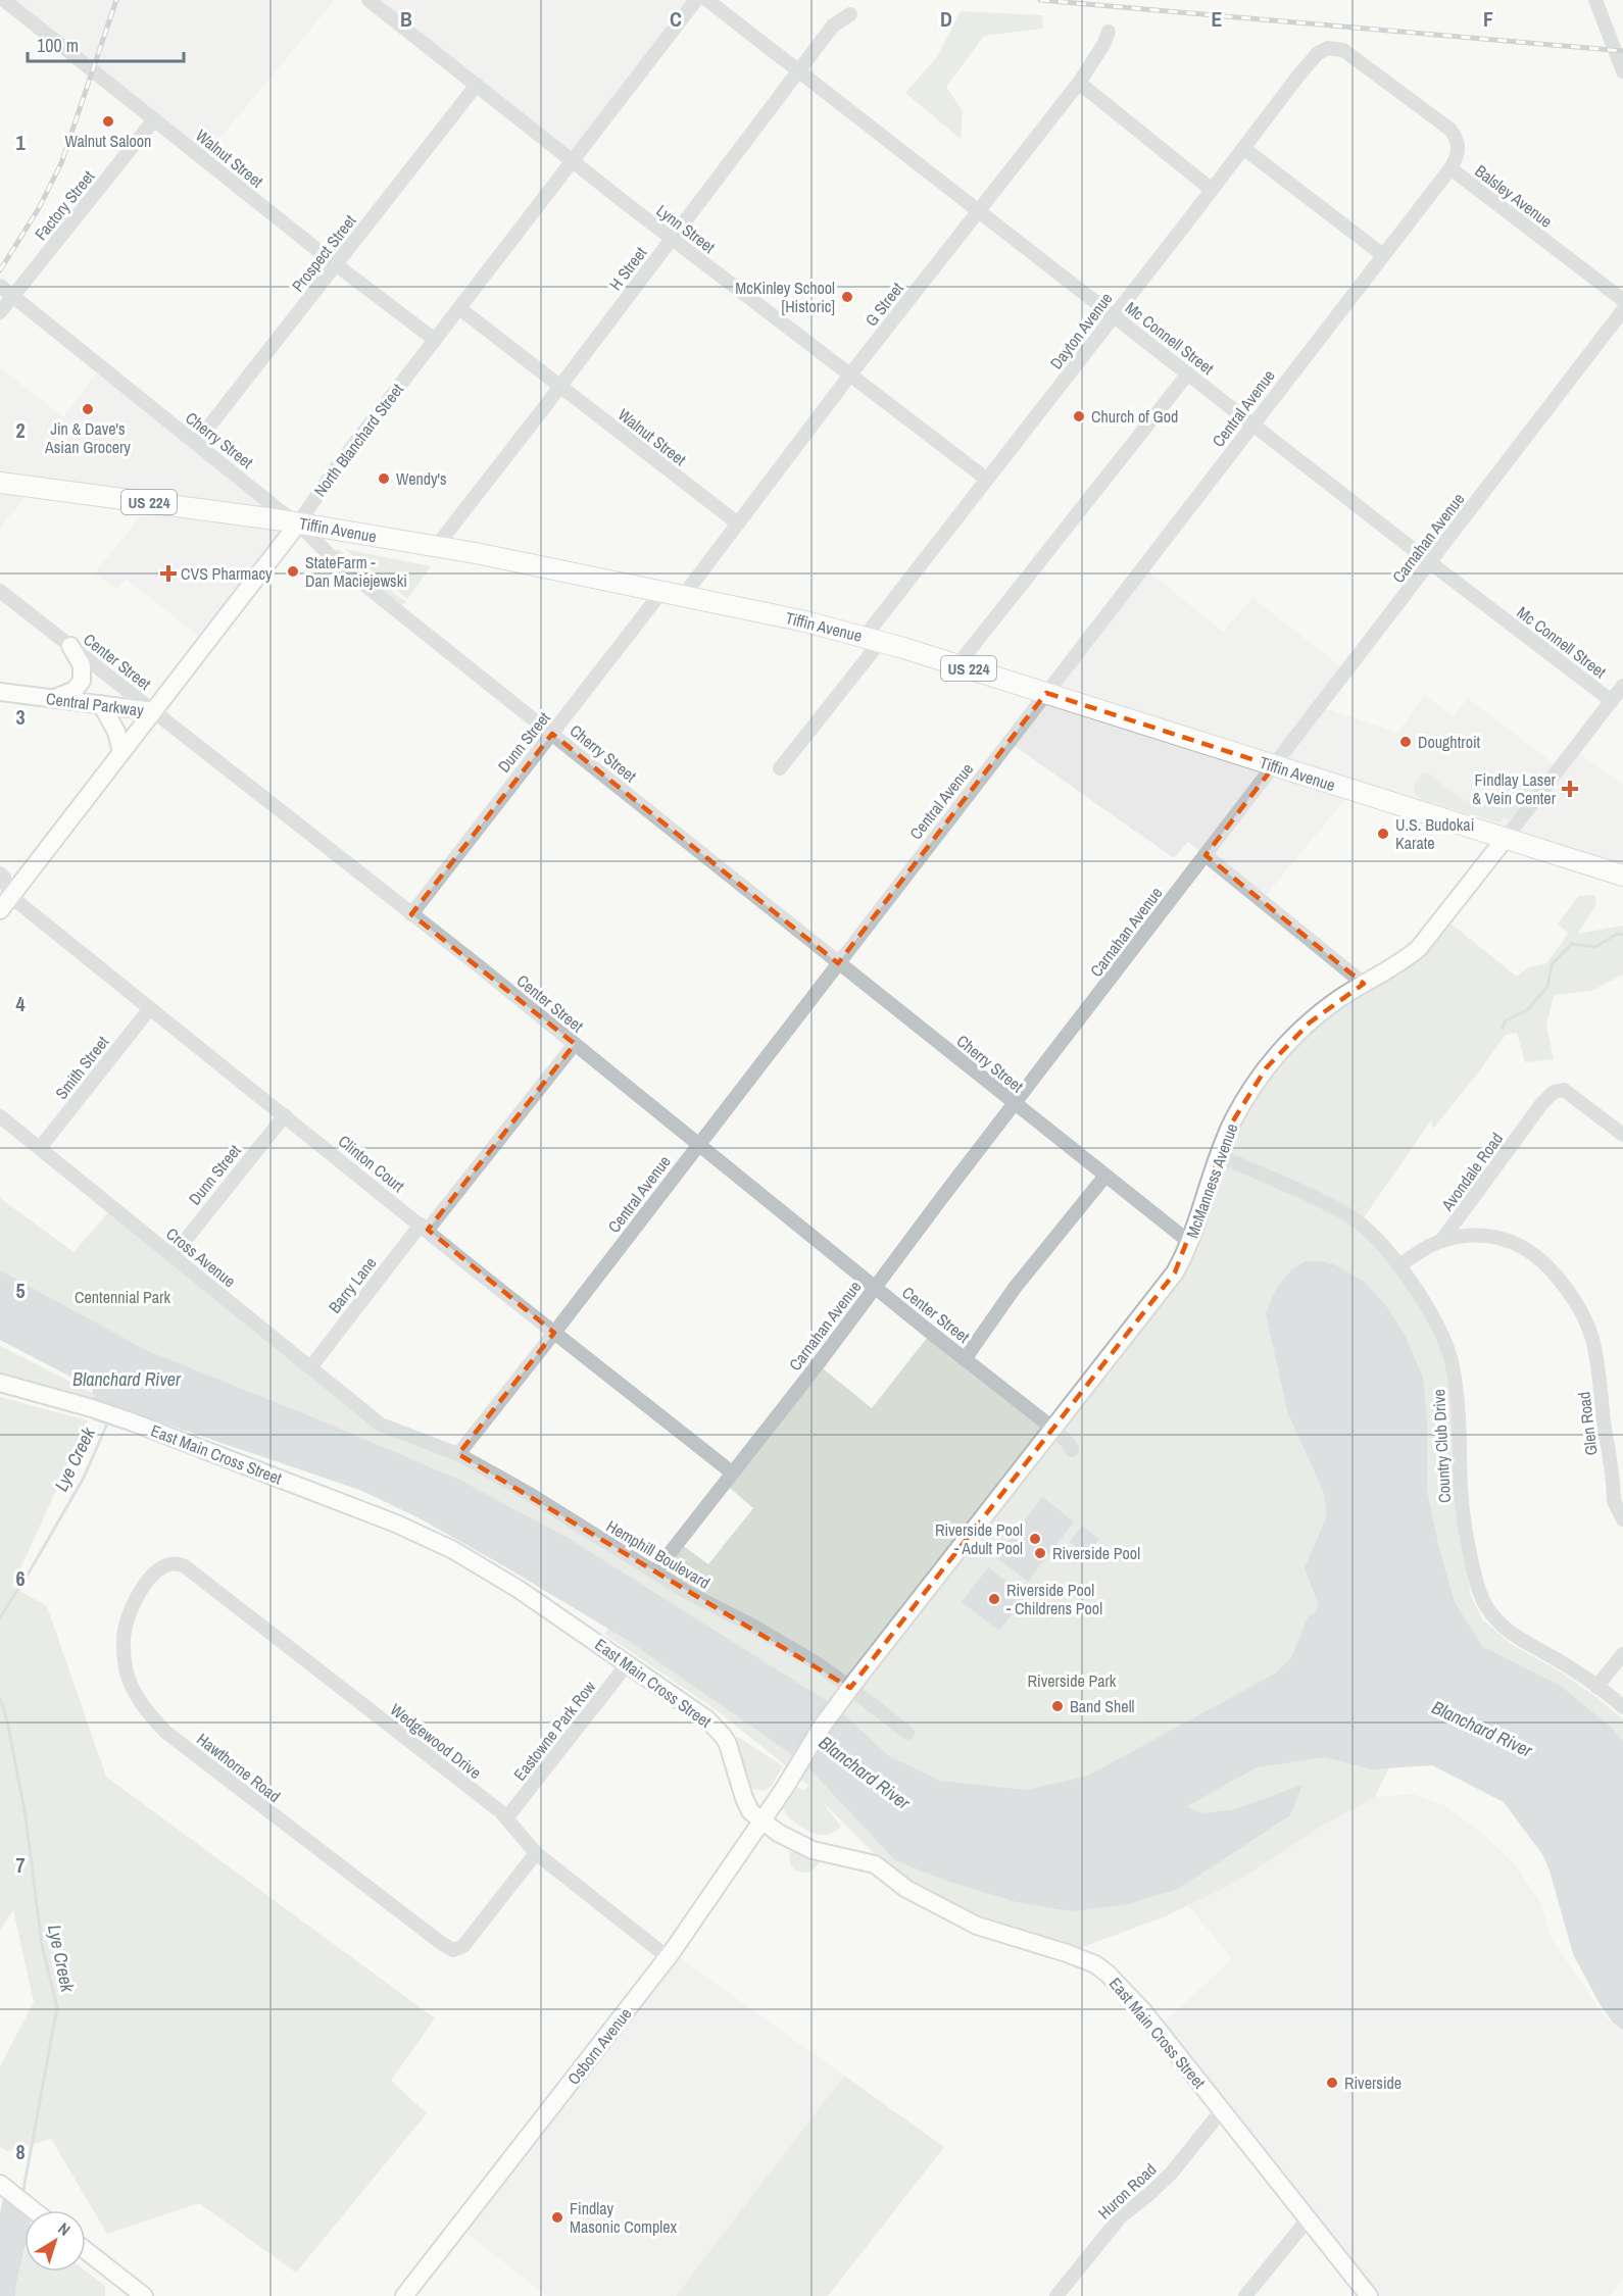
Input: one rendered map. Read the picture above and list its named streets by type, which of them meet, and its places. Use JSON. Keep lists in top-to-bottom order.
{
  "streets": {
    "highway": ["US 224", "Tiffin Avenue"],
    "main road": [
      "North Blanchard Street",
      "Central Parkway",
      "McManness Avenue",
      "East Main Cross Street",
      "Osborn Avenue"
    ],
    "street": [
      "Walnut Street",
      "Balsley Avenue",
      "Factory Street",
      "Lynn Street",
      "Prospect Street",
      "H Street",
      "G Street",
      "Dayton Avenue",
      "Mc Connell Street",
      "Central Avenue",
      "Cherry Street",
      "Carnahan Avenue",
      "Center Street",
      "Dunn Street",
      "Smith Street",
      "Clinton Court",
      "Avondale Road",
      "Cross Avenue",
      "Barry Lane",
      "Glen Road",
      "Country Club Drive",
      "Hemphill Boulevard",
      "Eastowne Park Row",
      "Wedgewood Drive",
      "Hawthorne Road",
      "Huron Road"
    ]
  },
  "crossings": [
    ["Walnut Street", "Factory Street"],
    ["Walnut Street", "Prospect Street"],
    ["Walnut Street", "H Street"],
    ["Walnut Street", "G Street"],
    ["Walnut Street", "North Blanchard Street"],
    ["Balsley Avenue", "Dayton Avenue"],
    ["Balsley Avenue", "Central Avenue"],
    ["Factory Street", "Cherry Street"],
    ["Lynn Street", "Prospect Street"],
    ["Lynn Street", "H Street"],
    ["Lynn Street", "G Street"],
    ["Lynn Street", "Dayton Avenue"],
    ["Lynn Street", "North Blanchard Street"],
    ["Prospect Street", "Cherry Street"],
    ["H Street", "Mc Connell Street"],
    ["H Street", "Tiffin Avenue"],
    ["G Street", "Mc Connell Street"],
    ["G Street", "Tiffin Avenue"],
    ["Dayton Avenue", "Mc Connell Street"],
    ["Dayton Avenue", "Tiffin Avenue"],
    ["Mc Connell Street", "Central Avenue"],
    ["Mc Connell Street", "Carnahan Avenue"],
    ["Mc Connell Street", "McManness Avenue"],
    ["Central Avenue", "Cherry Street"],
    ["Central Avenue", "Tiffin Avenue"],
    ["Central Avenue", "Center Street"],
    ["Central Avenue", "Clinton Court"],
    ["Central Avenue", "Hemphill Boulevard"],
    ["Cherry Street", "North Blanchard Street"],
    ["Cherry Street", "Tiffin Avenue"],
    ["Cherry Street", "Carnahan Avenue"],
    ["Cherry Street", "Dunn Street"],
    ["Cherry Street", "McManness Avenue"],
    ["North Blanchard Street", "Tiffin Avenue"],
    ["North Blanchard Street", "Center Street"],
    ["North Blanchard Street", "Central Parkway"],
    ["North Blanchard Street", "Clinton Court"],
    ["Tiffin Avenue", "Carnahan Avenue"],
    ["Tiffin Avenue", "Dunn Street"],
    ["Tiffin Avenue", "McManness Avenue"],
    ["Carnahan Avenue", "Center Street"],
    ["Carnahan Avenue", "Clinton Court"],
    ["Carnahan Avenue", "Hemphill Boulevard"],
    ["Center Street", "Central Parkway"],
    ["Center Street", "Dunn Street"],
    ["Center Street", "McManness Avenue"],
    ["Center Street", "Barry Lane"],
    ["Dunn Street", "Clinton Court"],
    ["Dunn Street", "Cross Avenue"],
    ["Smith Street", "Clinton Court"],
    ["Smith Street", "Cross Avenue"],
    ["Clinton Court", "Barry Lane"],
    ["Avondale Road", "Glen Road"],
    ["Avondale Road", "Country Club Drive"],
    ["McManness Avenue", "Country Club Drive"],
    ["McManness Avenue", "Osborn Avenue"],
    ["Cross Avenue", "Barry Lane"],
    ["Cross Avenue", "Hemphill Boulevard"],
    ["East Main Cross Street", "Eastowne Park Row"],
    ["East Main Cross Street", "Osborn Avenue"],
    ["East Main Cross Street", "Huron Road"],
    ["Eastowne Park Row", "Wedgewood Drive"],
    ["Wedgewood Drive", "Hawthorne Road"],
    ["Wedgewood Drive", "Osborn Avenue"]
  ],
  "water": ["Blanchard River", "Lye Creek"],
  "parks": ["Centennial Park", "Riverside Park"],
  "places": {
    "other": [
      "Walnut Saloon",
      "McKinley School [Historic]",
      "Jin & Dave's Asian Grocery",
      "Church of God",
      "Wendy's",
      "StateFarm - Dan Maciejewski",
      "Doughtroit",
      "U.S. Budokai Karate",
      "Riverside Pool - Adult Pool",
      "Riverside Pool",
      "Riverside Pool - Childrens Pool",
      "Band Shell",
      "Riverside",
      "Findlay Masonic Complex"
    ],
    "health": ["CVS Pharmacy", "Findlay Laser & Vein Center"]
  },
  "scale_bar": "100 m",
  "north": "top right",
  "grid": {
    "columns": [
      "B",
      "C",
      "D",
      "E",
      "F"
    ],
    "rows": [
      "1",
      "2",
      "3",
      "4",
      "5",
      "6",
      "7",
      "8"
    ]
  }
}
